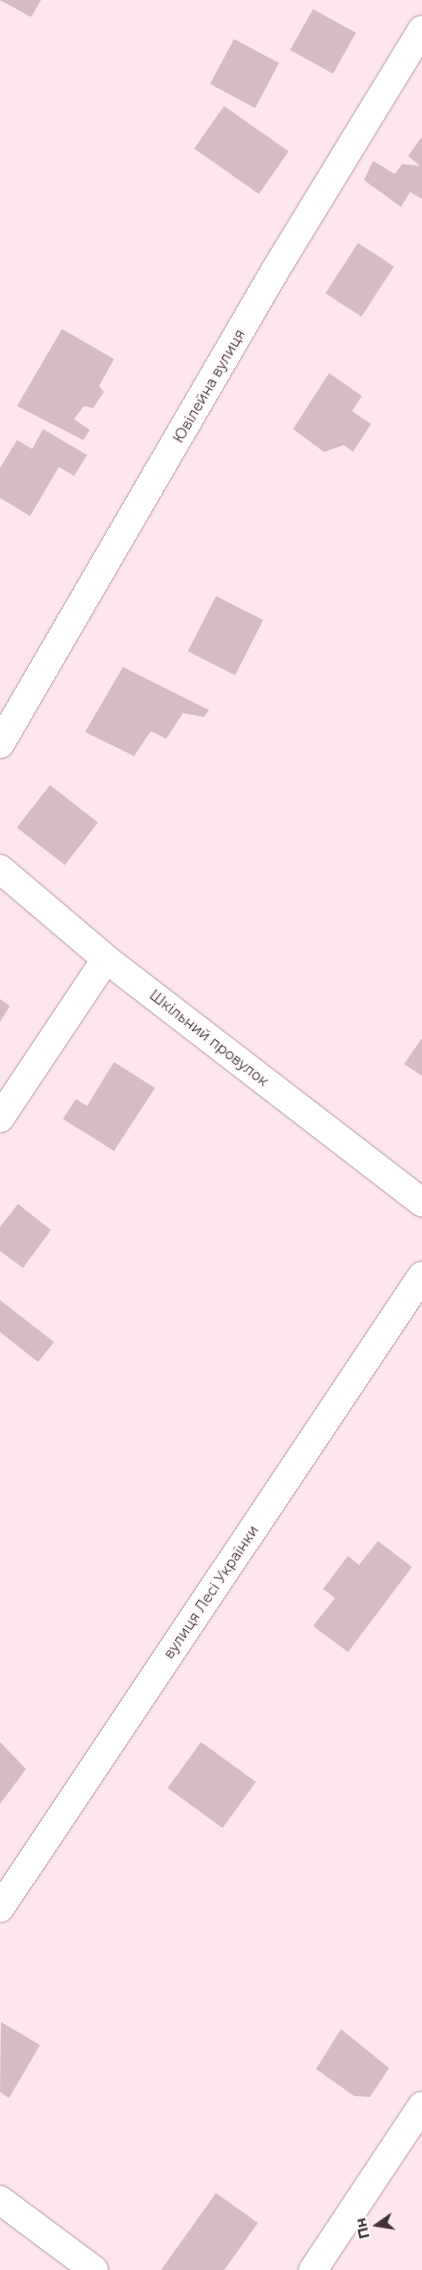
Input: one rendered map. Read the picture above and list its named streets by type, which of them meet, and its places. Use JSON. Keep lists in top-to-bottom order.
{
  "streets": {
    "street": ["Ювілейна вулиця", "Шкільний провулок", "вулиця Лесі Українки"]
  },
  "north": "left"
}
